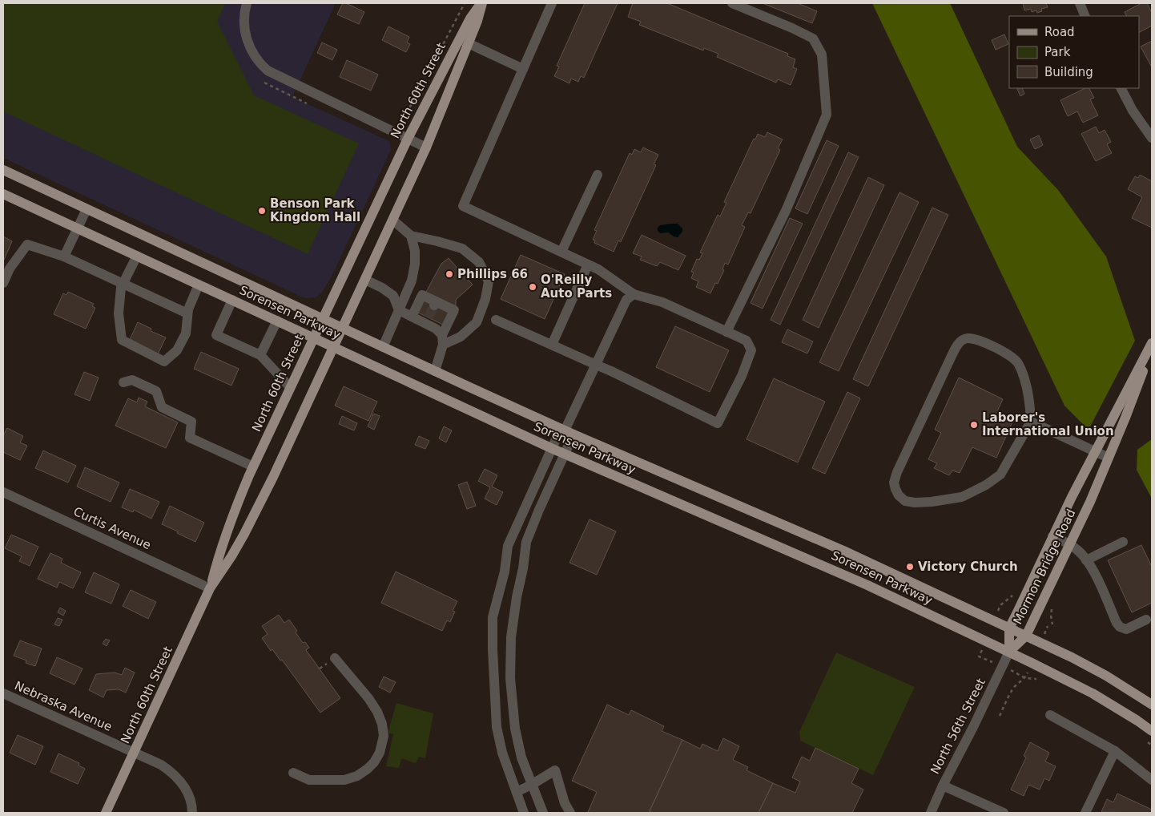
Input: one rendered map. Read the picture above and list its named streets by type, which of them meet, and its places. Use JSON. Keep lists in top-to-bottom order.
{
  "streets": {
    "main road": ["North 60th Street", "Sorensen Parkway", "Mormon Bridge Road"],
    "street": ["Curtis Avenue", "Nebraska Avenue", "North 56th Street"]
  },
  "crossings": [
    ["North 60th Street", "Sorensen Parkway"],
    ["North 60th Street", "Curtis Avenue"],
    ["North 60th Street", "Nebraska Avenue"],
    ["Sorensen Parkway", "Mormon Bridge Road"],
    ["Sorensen Parkway", "North 56th Street"],
    ["Mormon Bridge Road", "North 56th Street"]
  ],
  "places": [
    "Benson Park Kingdom Hall",
    "Phillips 66",
    "O'Reilly Auto Parts",
    "Laborer's International Union",
    "Victory Church"
  ],
  "legend": ["Road", "Park", "Building"]
}
